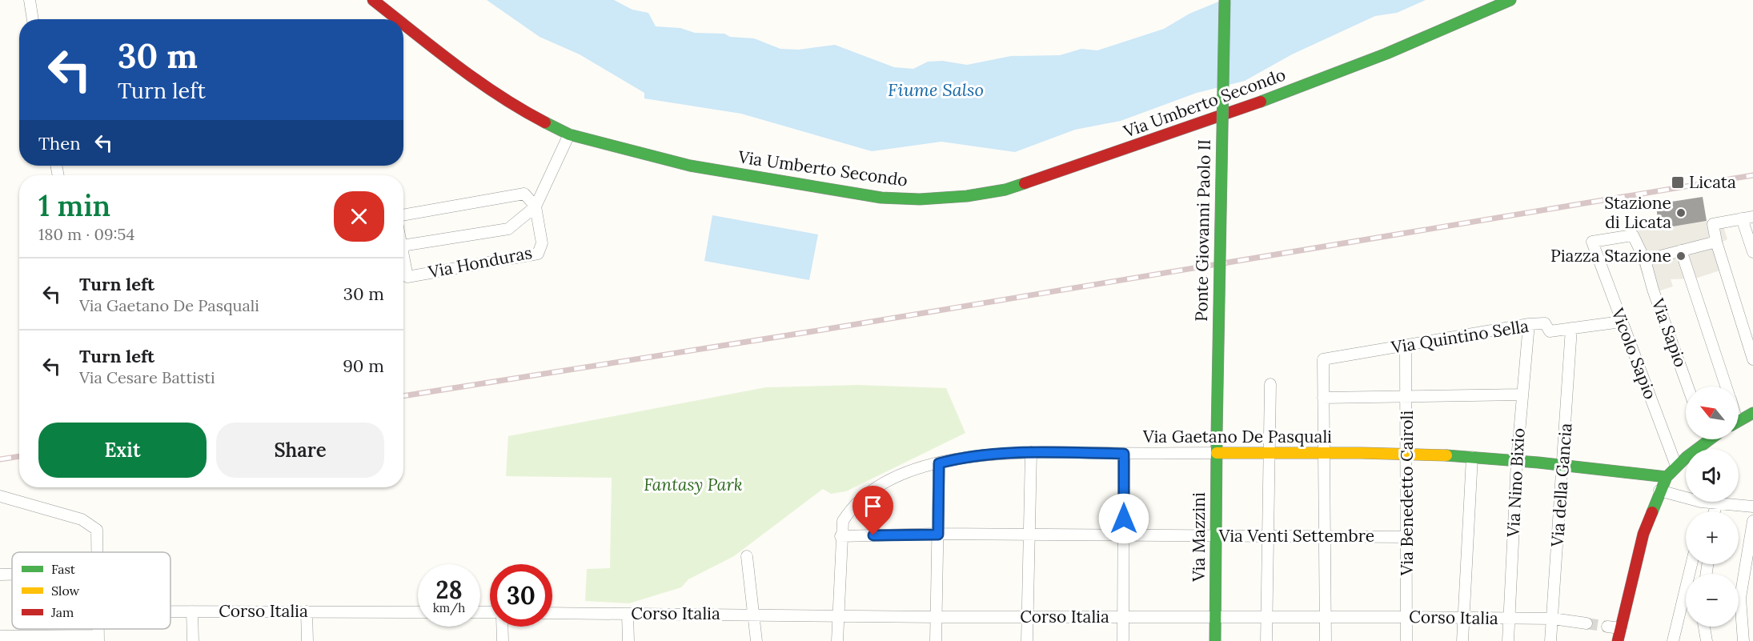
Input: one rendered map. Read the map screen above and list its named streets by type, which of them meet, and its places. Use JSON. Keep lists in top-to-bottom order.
{
  "streets": {
    "main road": [
      "Via Umberto Secondo",
      "Ponte Giovanni Paolo II",
      "Via Gaetano De Pasquali",
      "Via Mazzini"
    ],
    "street": [
      "Via Honduras",
      "Via Sapio",
      "Via Quintino Sella",
      "Vicolo Sapio",
      "Via Nino Bixio",
      "Via della Gancia",
      "Via Benedetto Cairoli",
      "Via Venti Settembre",
      "Corso Italia"
    ]
  },
  "crossings": [
    ["Via Umberto Secondo", "Via Honduras"],
    ["Ponte Giovanni Paolo II", "Via Mazzini"],
    ["Via Sapio", "Vicolo Sapio"],
    ["Via Quintino Sella", "Vicolo Sapio"],
    ["Via Quintino Sella", "Via Nino Bixio"],
    ["Via Quintino Sella", "Via della Gancia"],
    ["Via Quintino Sella", "Via Benedetto Cairoli"],
    ["Via Gaetano De Pasquali", "Via Nino Bixio"],
    ["Via Gaetano De Pasquali", "Via della Gancia"],
    ["Via Gaetano De Pasquali", "Via Benedetto Cairoli"],
    ["Via Gaetano De Pasquali", "Via Venti Settembre"],
    ["Via Gaetano De Pasquali", "Via Mazzini"],
    ["Via Gaetano De Pasquali", "Corso Italia"],
    ["Via Nino Bixio", "Corso Italia"],
    ["Via della Gancia", "Corso Italia"],
    ["Via Benedetto Cairoli", "Via Venti Settembre"],
    ["Via Benedetto Cairoli", "Corso Italia"],
    ["Via Venti Settembre", "Via Mazzini"],
    ["Via Mazzini", "Corso Italia"]
  ],
  "water": ["Fiume Salso"],
  "parks": ["Fantasy Park"],
  "places": {
    "transit": ["Licata"],
    "other": ["Stazione di Licata", "Piazza Stazione"]
  },
  "legend": ["Fast", "Slow", "Jam"],
  "north": "top left",
  "page": {
    "turn": ["30 m", "Turn left"],
    "then": "Then",
    "heading": ["1 min", "180 m · 09:54"],
    "list": [
      {
        "name": "Turn left",
        "note": "Via Gaetano De Pasquali",
        "value": "30 m"
      },
      {
        "name": "Turn left",
        "note": "Via Cesare Battisti",
        "value": "90 m"
      }
    ],
    "map_buttons": ["+", "−"],
    "buttons": ["Exit", "Share"],
    "speed": "28 km/h",
    "limit": "30"
  }
}
